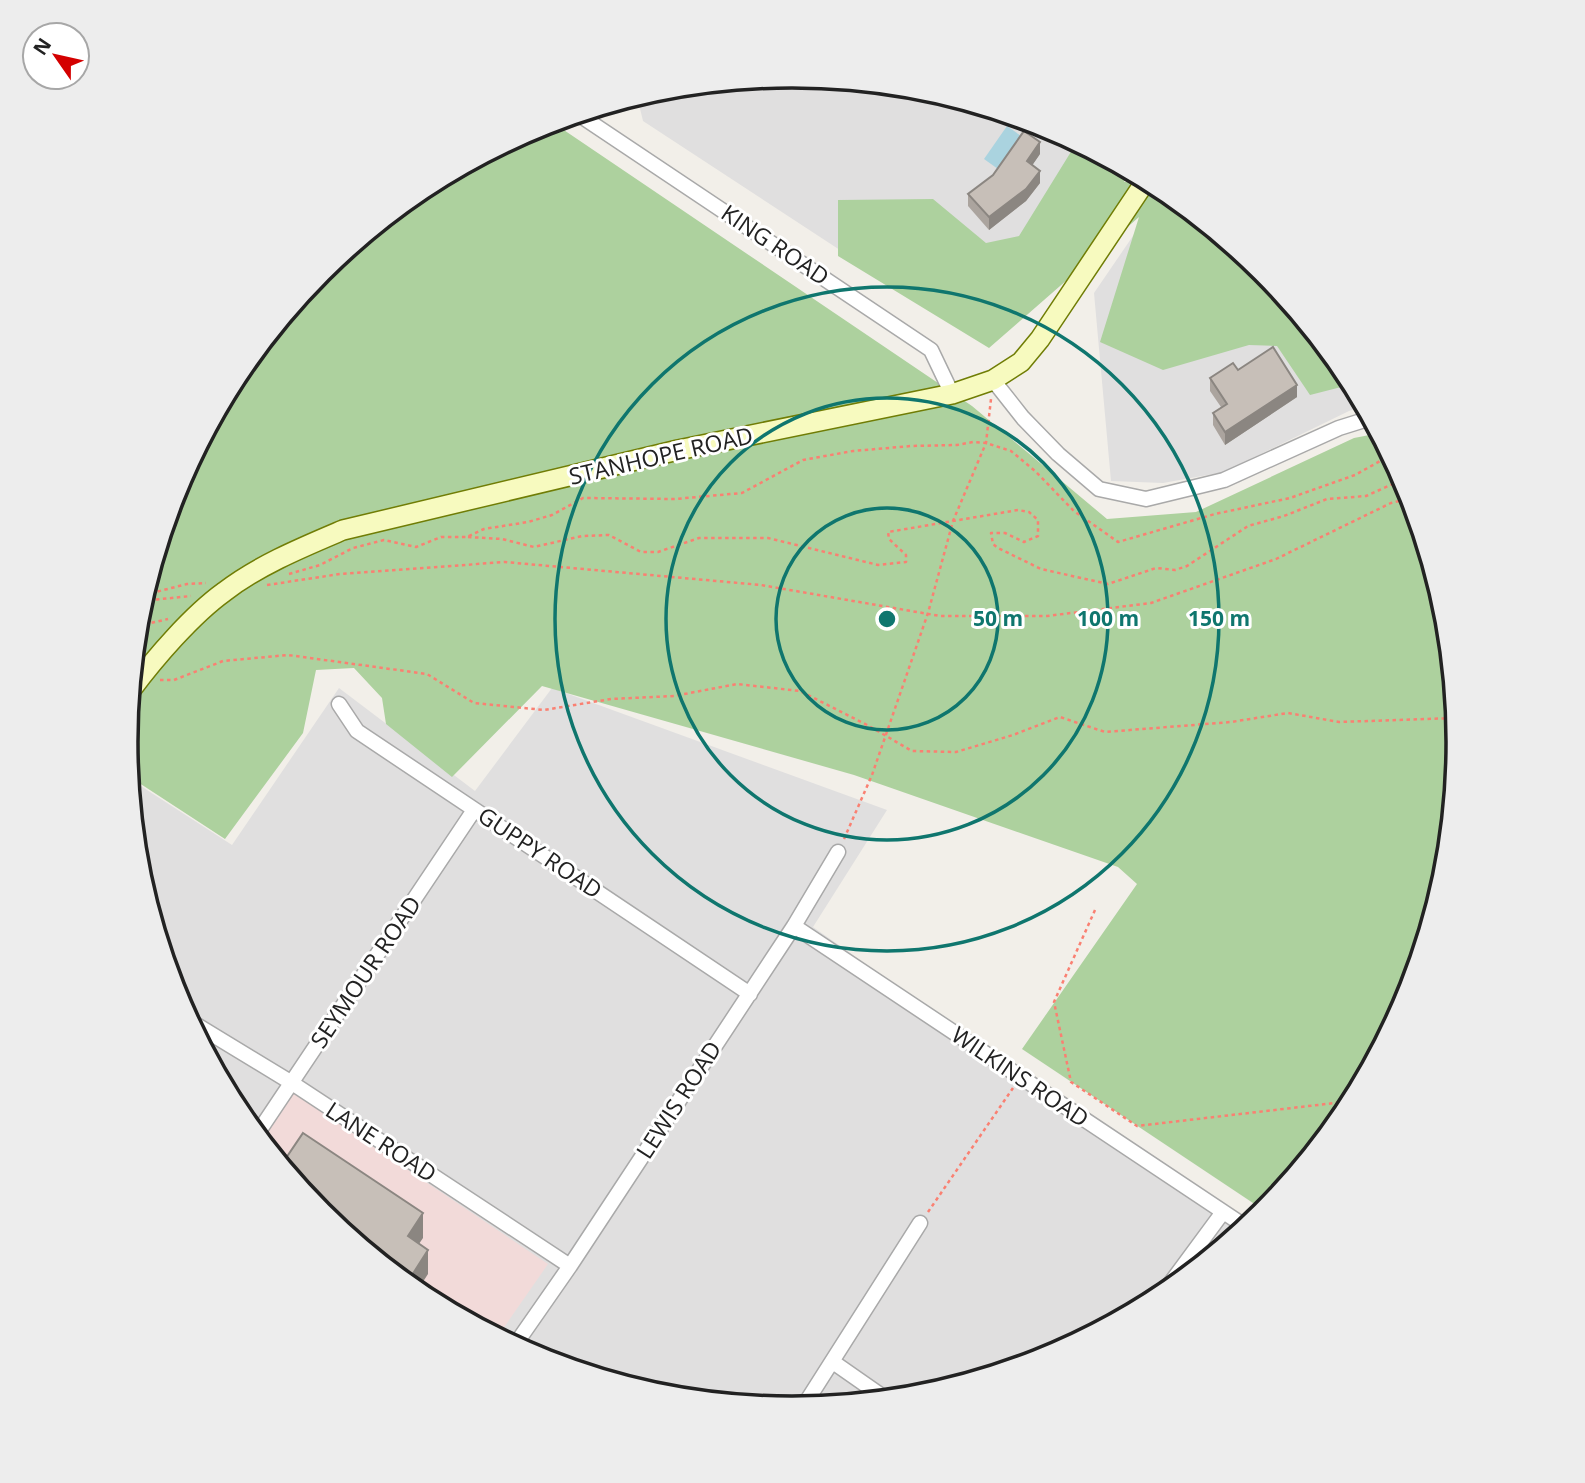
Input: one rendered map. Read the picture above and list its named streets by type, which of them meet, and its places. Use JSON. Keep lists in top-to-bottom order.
{
  "streets": {
    "street": [
      "KING ROAD",
      "STANHOPE ROAD",
      "GUPPY ROAD",
      "SEYMOUR ROAD",
      "WILKINS ROAD",
      "LEWIS ROAD",
      "LANE ROAD"
    ]
  },
  "crossings": [
    ["KING ROAD", "STANHOPE ROAD"],
    ["GUPPY ROAD", "SEYMOUR ROAD"],
    ["GUPPY ROAD", "LEWIS ROAD"],
    ["SEYMOUR ROAD", "LANE ROAD"],
    ["WILKINS ROAD", "LEWIS ROAD"],
    ["LEWIS ROAD", "LANE ROAD"]
  ],
  "north": "top left",
  "rings": ["50 m", "100 m", "150 m"]
}
